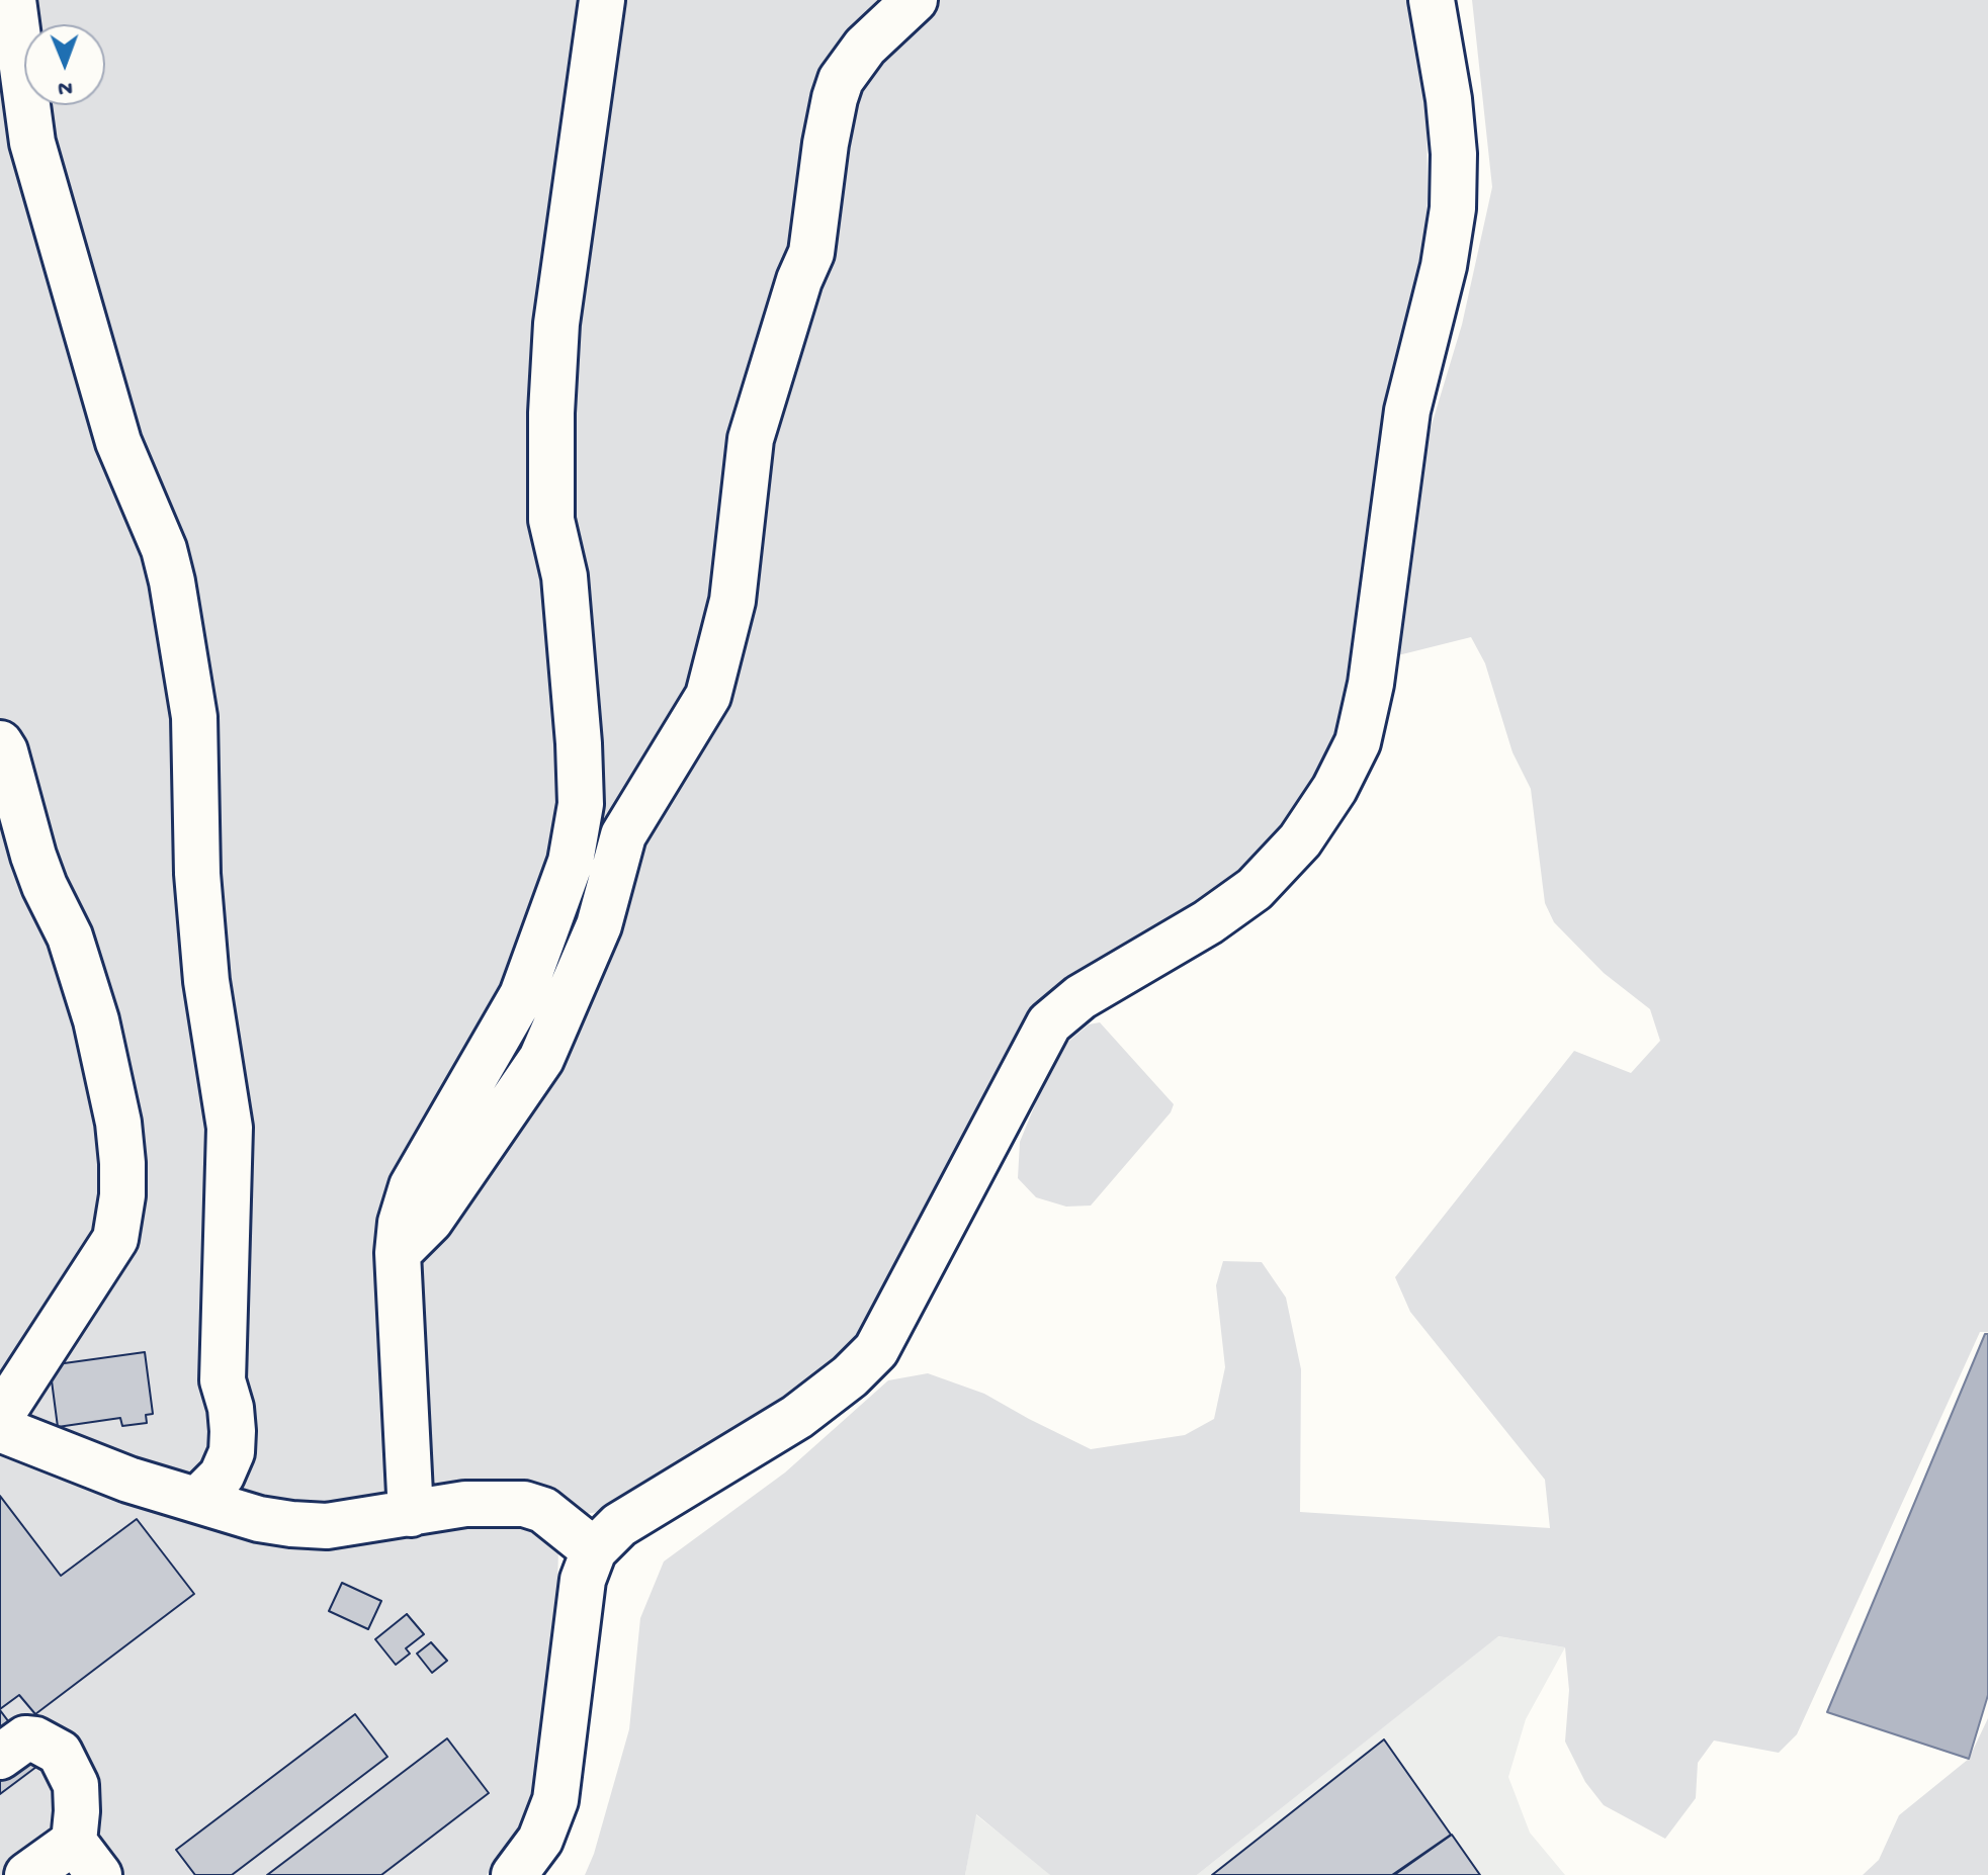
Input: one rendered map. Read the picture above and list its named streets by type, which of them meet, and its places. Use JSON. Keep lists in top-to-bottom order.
{
  "north": "bottom"
}
